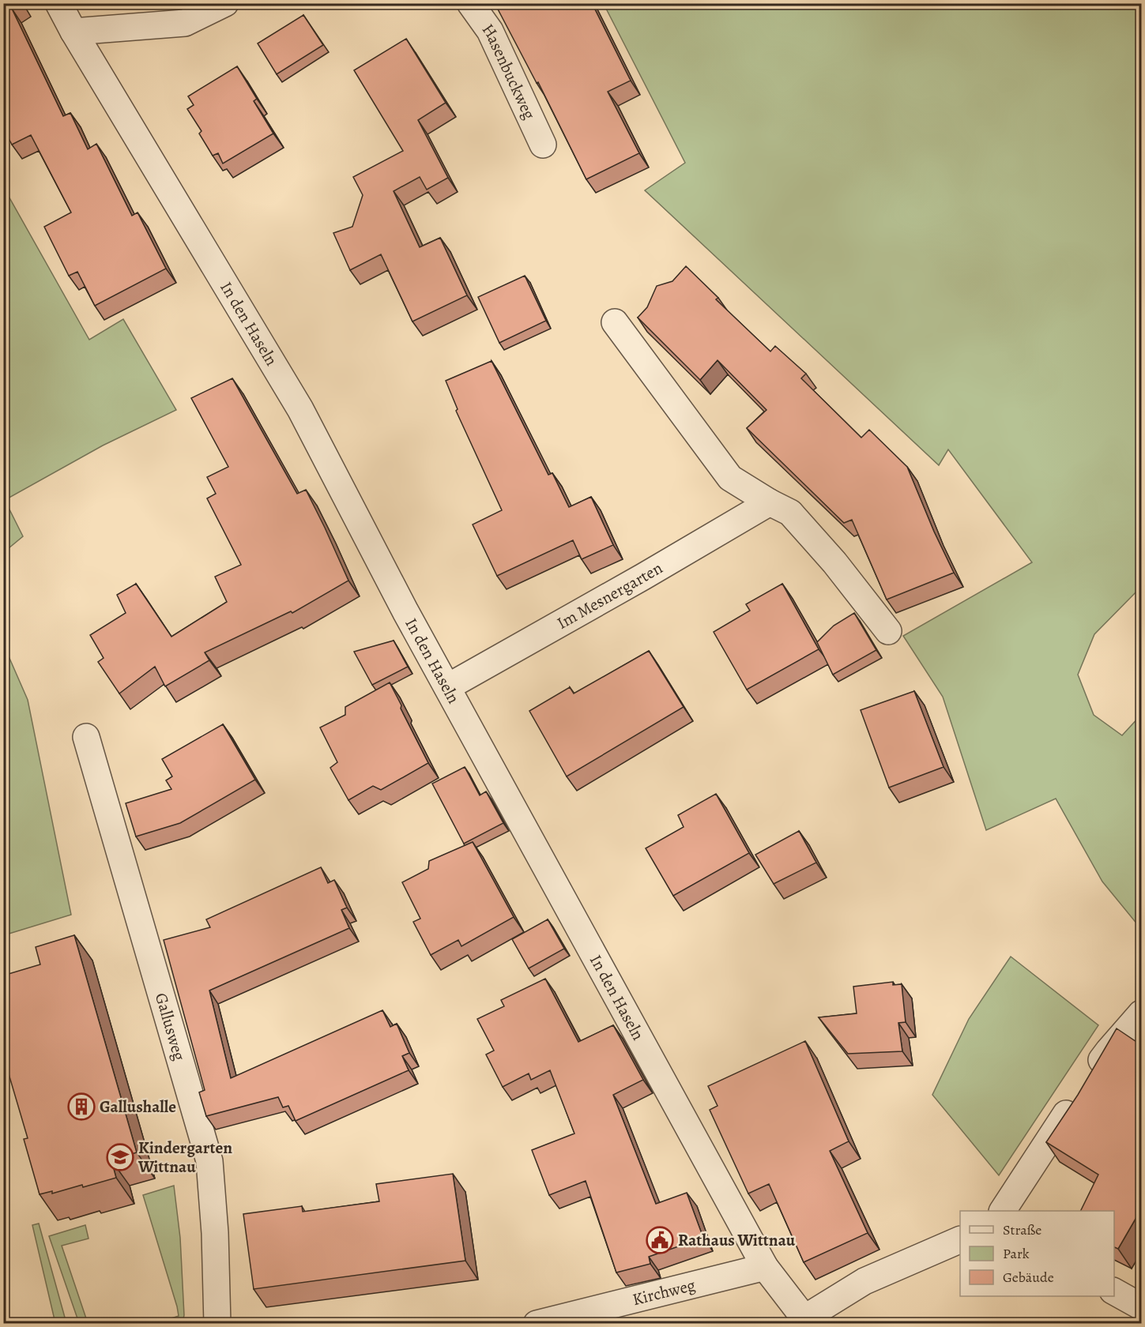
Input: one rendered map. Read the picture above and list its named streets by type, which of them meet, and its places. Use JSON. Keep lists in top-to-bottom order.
{
  "streets": {
    "street": [
      "Hasenbuckweg",
      "In den Haseln",
      "Im Mesnergarten",
      "Gallusweg",
      "Kirchweg"
    ]
  },
  "crossings": [
    ["In den Haseln", "Im Mesnergarten"],
    ["In den Haseln", "Kirchweg"]
  ],
  "places": {
    "building": ["Gallushalle"],
    "school or university": ["Kindergarten Wittnau"],
    "public building": ["Rathaus Wittnau"]
  },
  "legend": ["Straße", "Park", "Gebäude"]
}
